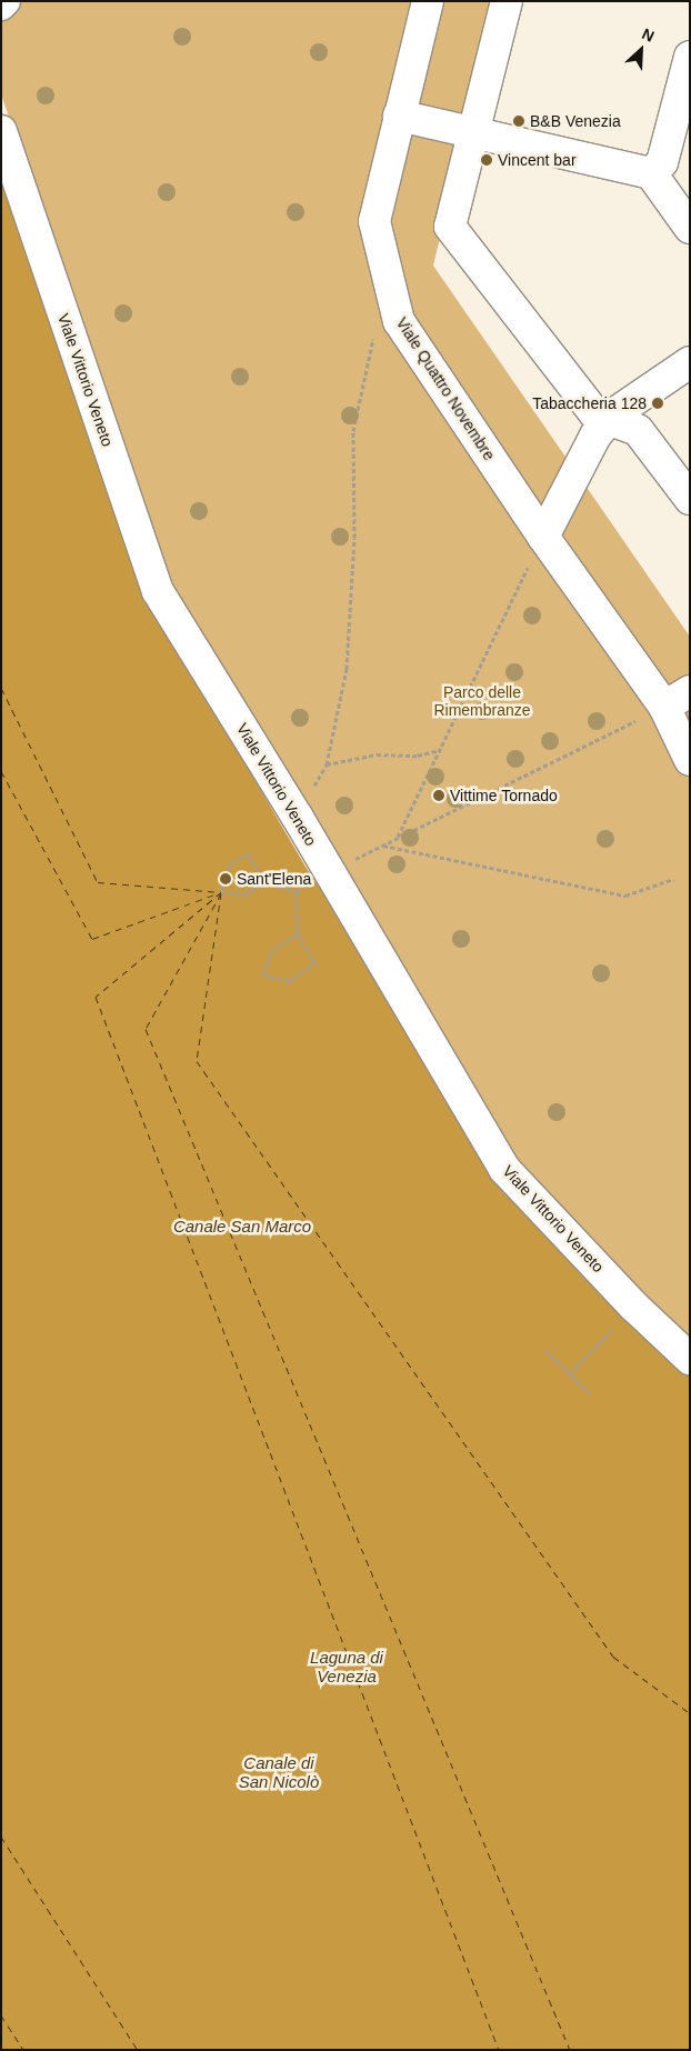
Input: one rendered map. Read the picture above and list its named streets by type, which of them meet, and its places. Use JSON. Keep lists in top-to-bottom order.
{
  "streets": {
    "street": ["Viale Vittorio Veneto", "Viale Quattro Novembre"]
  },
  "water": ["Canale San Marco", "Laguna di Venezia", "Canale di San Nicolò"],
  "parks": ["Parco delle Rimembranze"],
  "places": [
    "B&B Venezia",
    "Vincent bar",
    "Tabaccheria 128",
    "Vittime Tornado",
    "Sant'Elena"
  ],
  "north": "top right"
}
